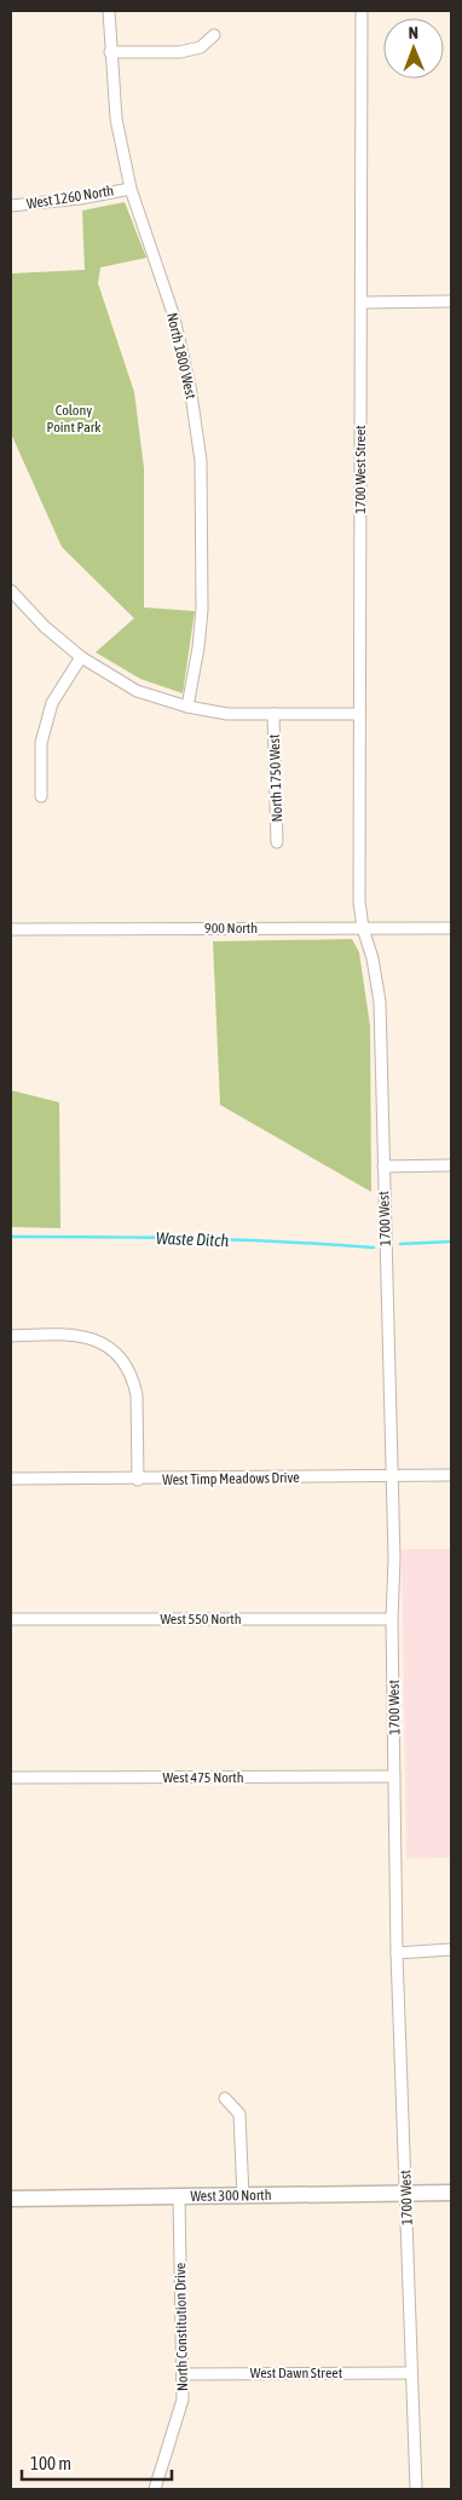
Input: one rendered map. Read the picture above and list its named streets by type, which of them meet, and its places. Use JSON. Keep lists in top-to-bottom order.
{
  "streets": {
    "street": [
      "West 1260 North",
      "North 1800 West",
      "1700 West Street",
      "North 1750 West",
      "900 North",
      "1700 West",
      "West Timp Meadows Drive",
      "West 550 North",
      "West 475 North",
      "West 300 North",
      "North Constitution Drive",
      "West Dawn Street"
    ]
  },
  "crossings": [
    ["West 1260 North", "North 1800 West"],
    ["1700 West Street", "900 North"],
    ["1700 West Street", "1700 West"],
    ["900 North", "1700 West"],
    ["1700 West", "West Timp Meadows Drive"],
    ["1700 West", "West 550 North"],
    ["1700 West", "West 475 North"],
    ["1700 West", "West 300 North"],
    ["1700 West", "West Dawn Street"],
    ["West 300 North", "North Constitution Drive"],
    ["North Constitution Drive", "West Dawn Street"]
  ],
  "water": ["Waste Ditch"],
  "parks": ["Colony Point Park"],
  "scale_bar": "100 m",
  "north": "top"
}
